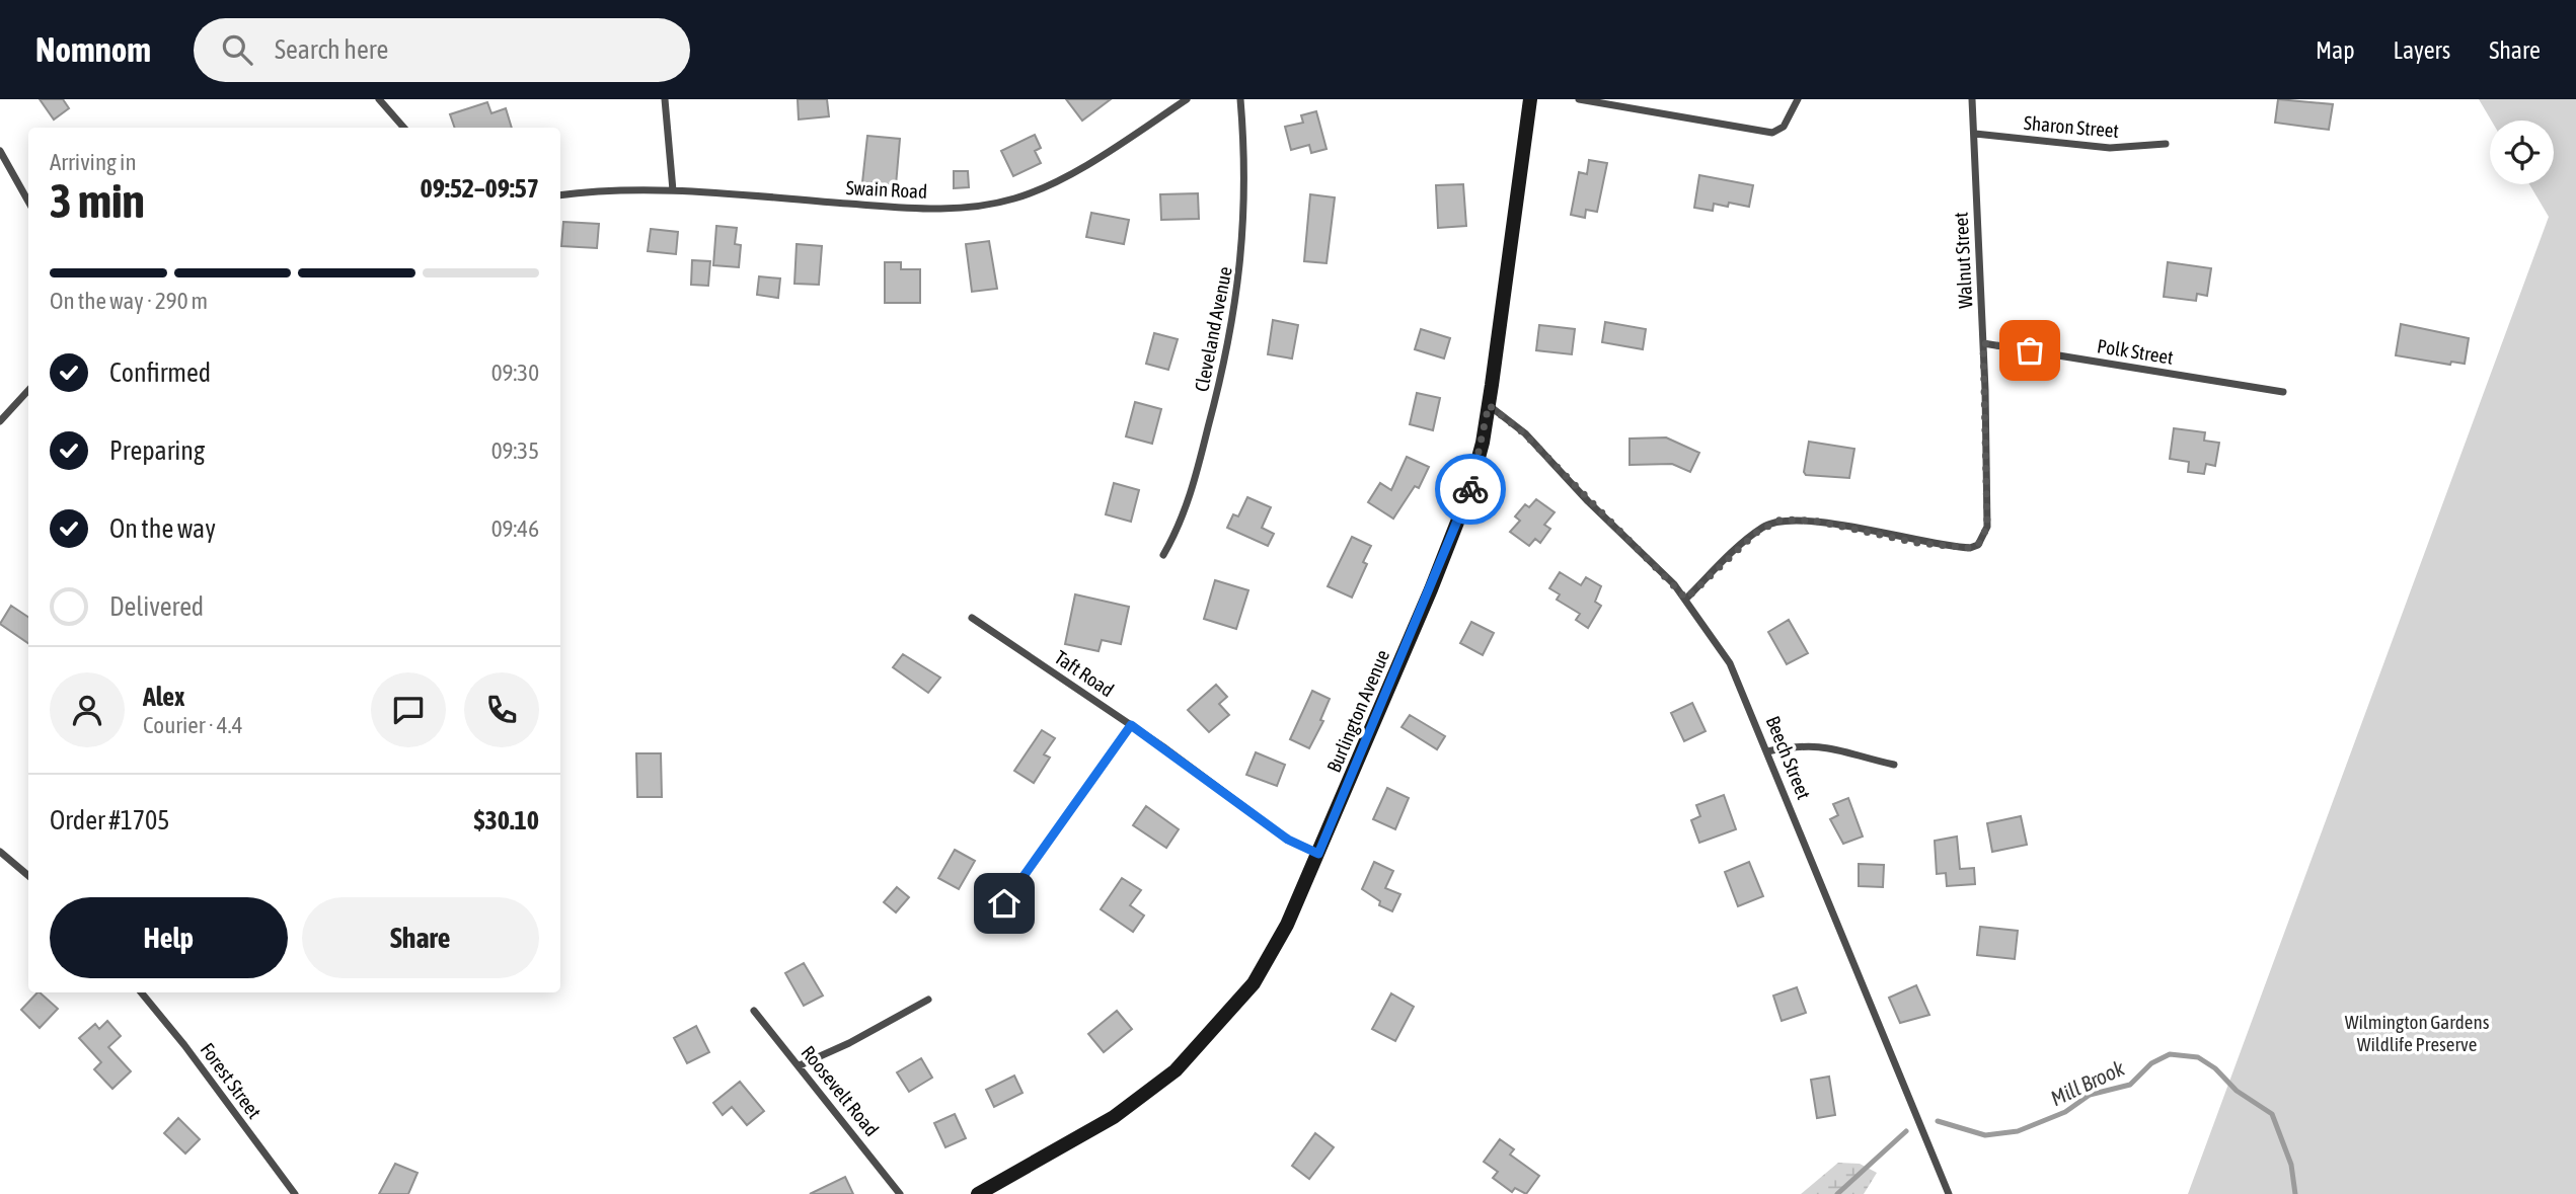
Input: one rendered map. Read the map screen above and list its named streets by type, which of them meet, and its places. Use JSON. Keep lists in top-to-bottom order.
{
  "streets": {
    "main road": ["Burlington Avenue"],
    "street": [
      "Sharon Street",
      "Swain Road",
      "Walnut Street",
      "Cleveland Avenue",
      "Polk Street",
      "Taft Road",
      "Beech Street",
      "Forest Street",
      "Roosevelt Road"
    ]
  },
  "crossings": [
    ["Sharon Street", "Walnut Street"],
    ["Walnut Street", "Polk Street"],
    ["Walnut Street", "Beech Street"],
    ["Taft Road", "Burlington Avenue"],
    ["Burlington Avenue", "Beech Street"]
  ],
  "water": ["Mill Brook"],
  "parks": ["Wilmington Gardens Wildlife Preserve"],
  "page": {
    "header": "Nomnom",
    "search": "Search here",
    "nav": ["Map", "Layers", "Share"],
    "heading": ["3 min", "Arriving in", "09:52–09:57"],
    "panel": [
      "Alex",
      "Courier · 4.4",
      "Order #1705",
      "$30.10"
    ],
    "bar": "On the way · 290 m",
    "list": [
      ["Confirmed", "09:30"],
      ["Preparing", "09:35"],
      ["On the way", "09:46"],
      "Delivered"
    ],
    "buttons": ["Help", "Share"]
  }
}
